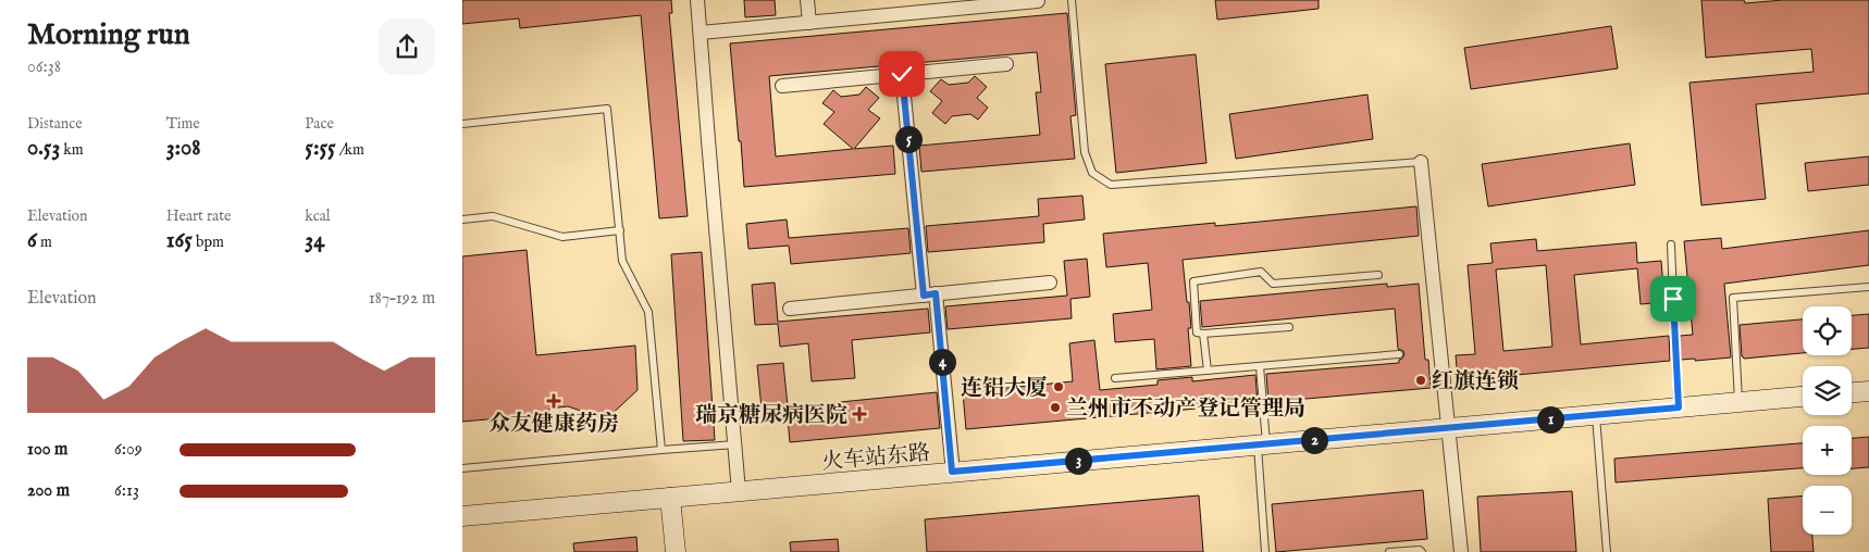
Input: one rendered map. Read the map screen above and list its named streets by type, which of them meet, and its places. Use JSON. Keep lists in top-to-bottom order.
{
  "streets": {
    "main road": ["火车站东路"]
  },
  "places": {
    "other": ["红旗连锁", "连铝大厦", "兰州市不动产登记管理局"],
    "health": ["众友健康药房", "瑞京糖尿病医院"]
  },
  "page": {
    "heading": ["Morning run", "06:38"],
    "stats": [
      ["Distance", "0.53 km"],
      ["Time", "3:08"],
      ["Pace", "5:55 /km"],
      ["Elevation", "6 m"],
      ["Heart rate", "165 bpm"],
      ["kcal", "34"]
    ],
    "pins": [
      "5",
      "4",
      "1",
      "2",
      "3"
    ],
    "chart": ["Elevation", "187–192 m"],
    "map_buttons": ["+", "−"],
    "list": [
      {
        "name": "100 m",
        "note": "6:09"
      },
      {
        "name": "200 m",
        "note": "6:13"
      }
    ]
  }
}
